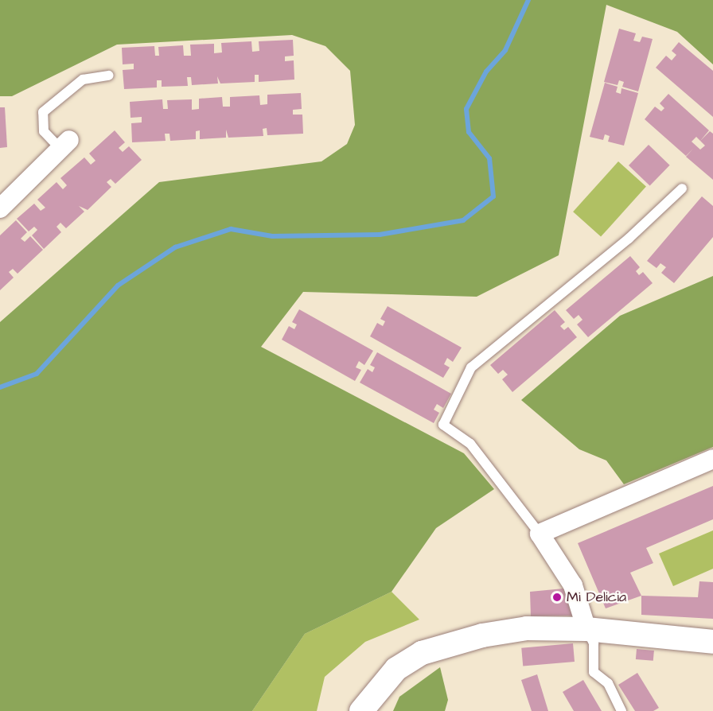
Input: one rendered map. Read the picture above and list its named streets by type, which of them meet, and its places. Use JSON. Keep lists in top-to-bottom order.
{
  "places": ["Mi Delicia"]
}
